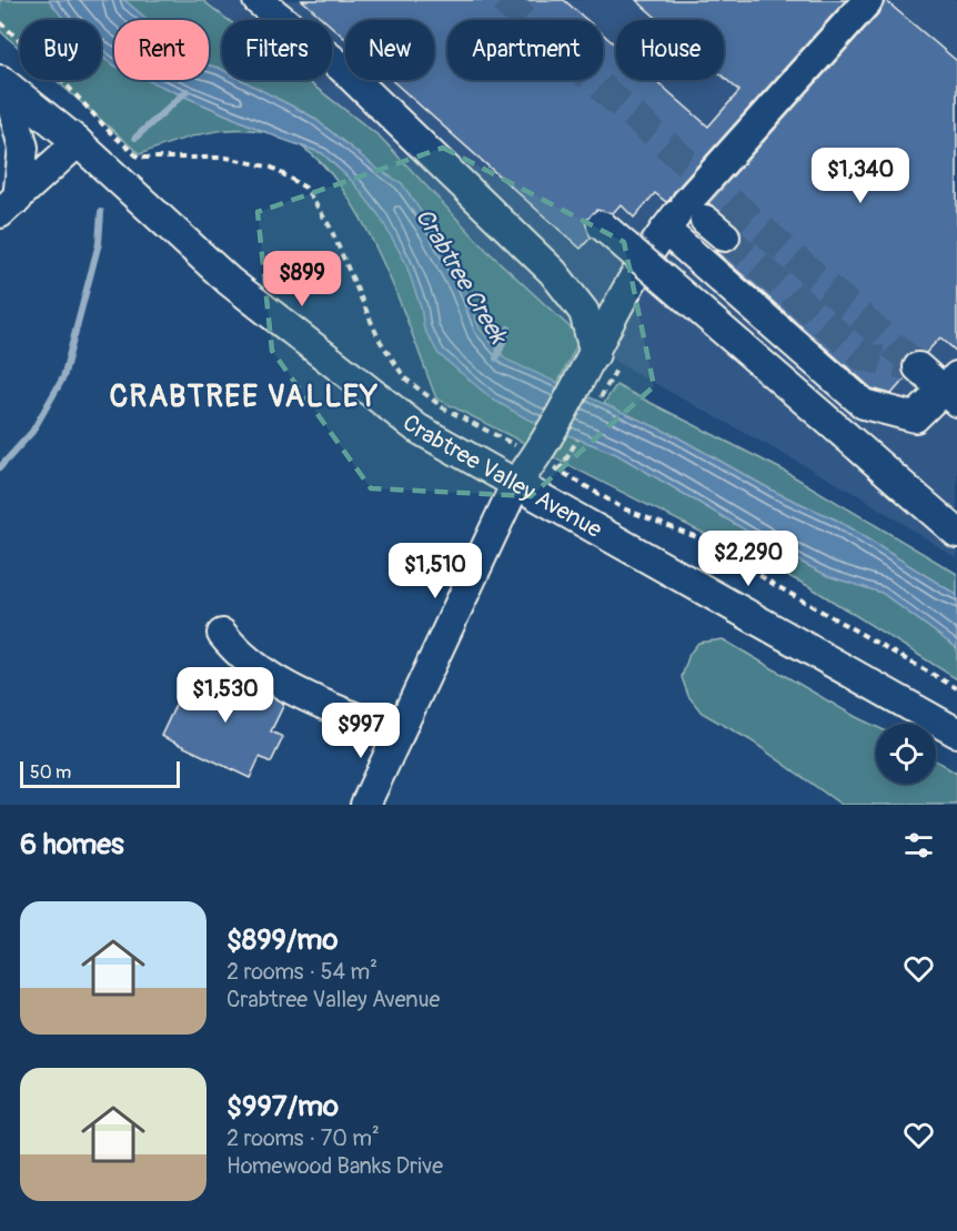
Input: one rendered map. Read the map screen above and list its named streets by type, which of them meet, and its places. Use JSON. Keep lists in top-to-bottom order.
{
  "streets": {
    "street": ["Crabtree Valley Avenue"]
  },
  "districts": ["CRABTREE VALLEY"],
  "water": ["Crabtree Creek"],
  "scale_bar": "50 m",
  "page": {
    "chip": [
      "Buy",
      "Rent",
      "Filters",
      "New",
      "Apartment",
      "House"
    ],
    "price": [
      "$1,340",
      "$899",
      "$2,290",
      "$1,510",
      "$1,530",
      "$997"
    ],
    "scale": "50 m",
    "heading": "6 homes",
    "list": [
      {
        "name": "$899/mo",
        "note": "2 rooms · 54 m² · Crabtree Valley Avenue"
      },
      {
        "name": "$997/mo",
        "note": "2 rooms · 70 m² · Homewood Banks Drive"
      }
    ]
  }
}
